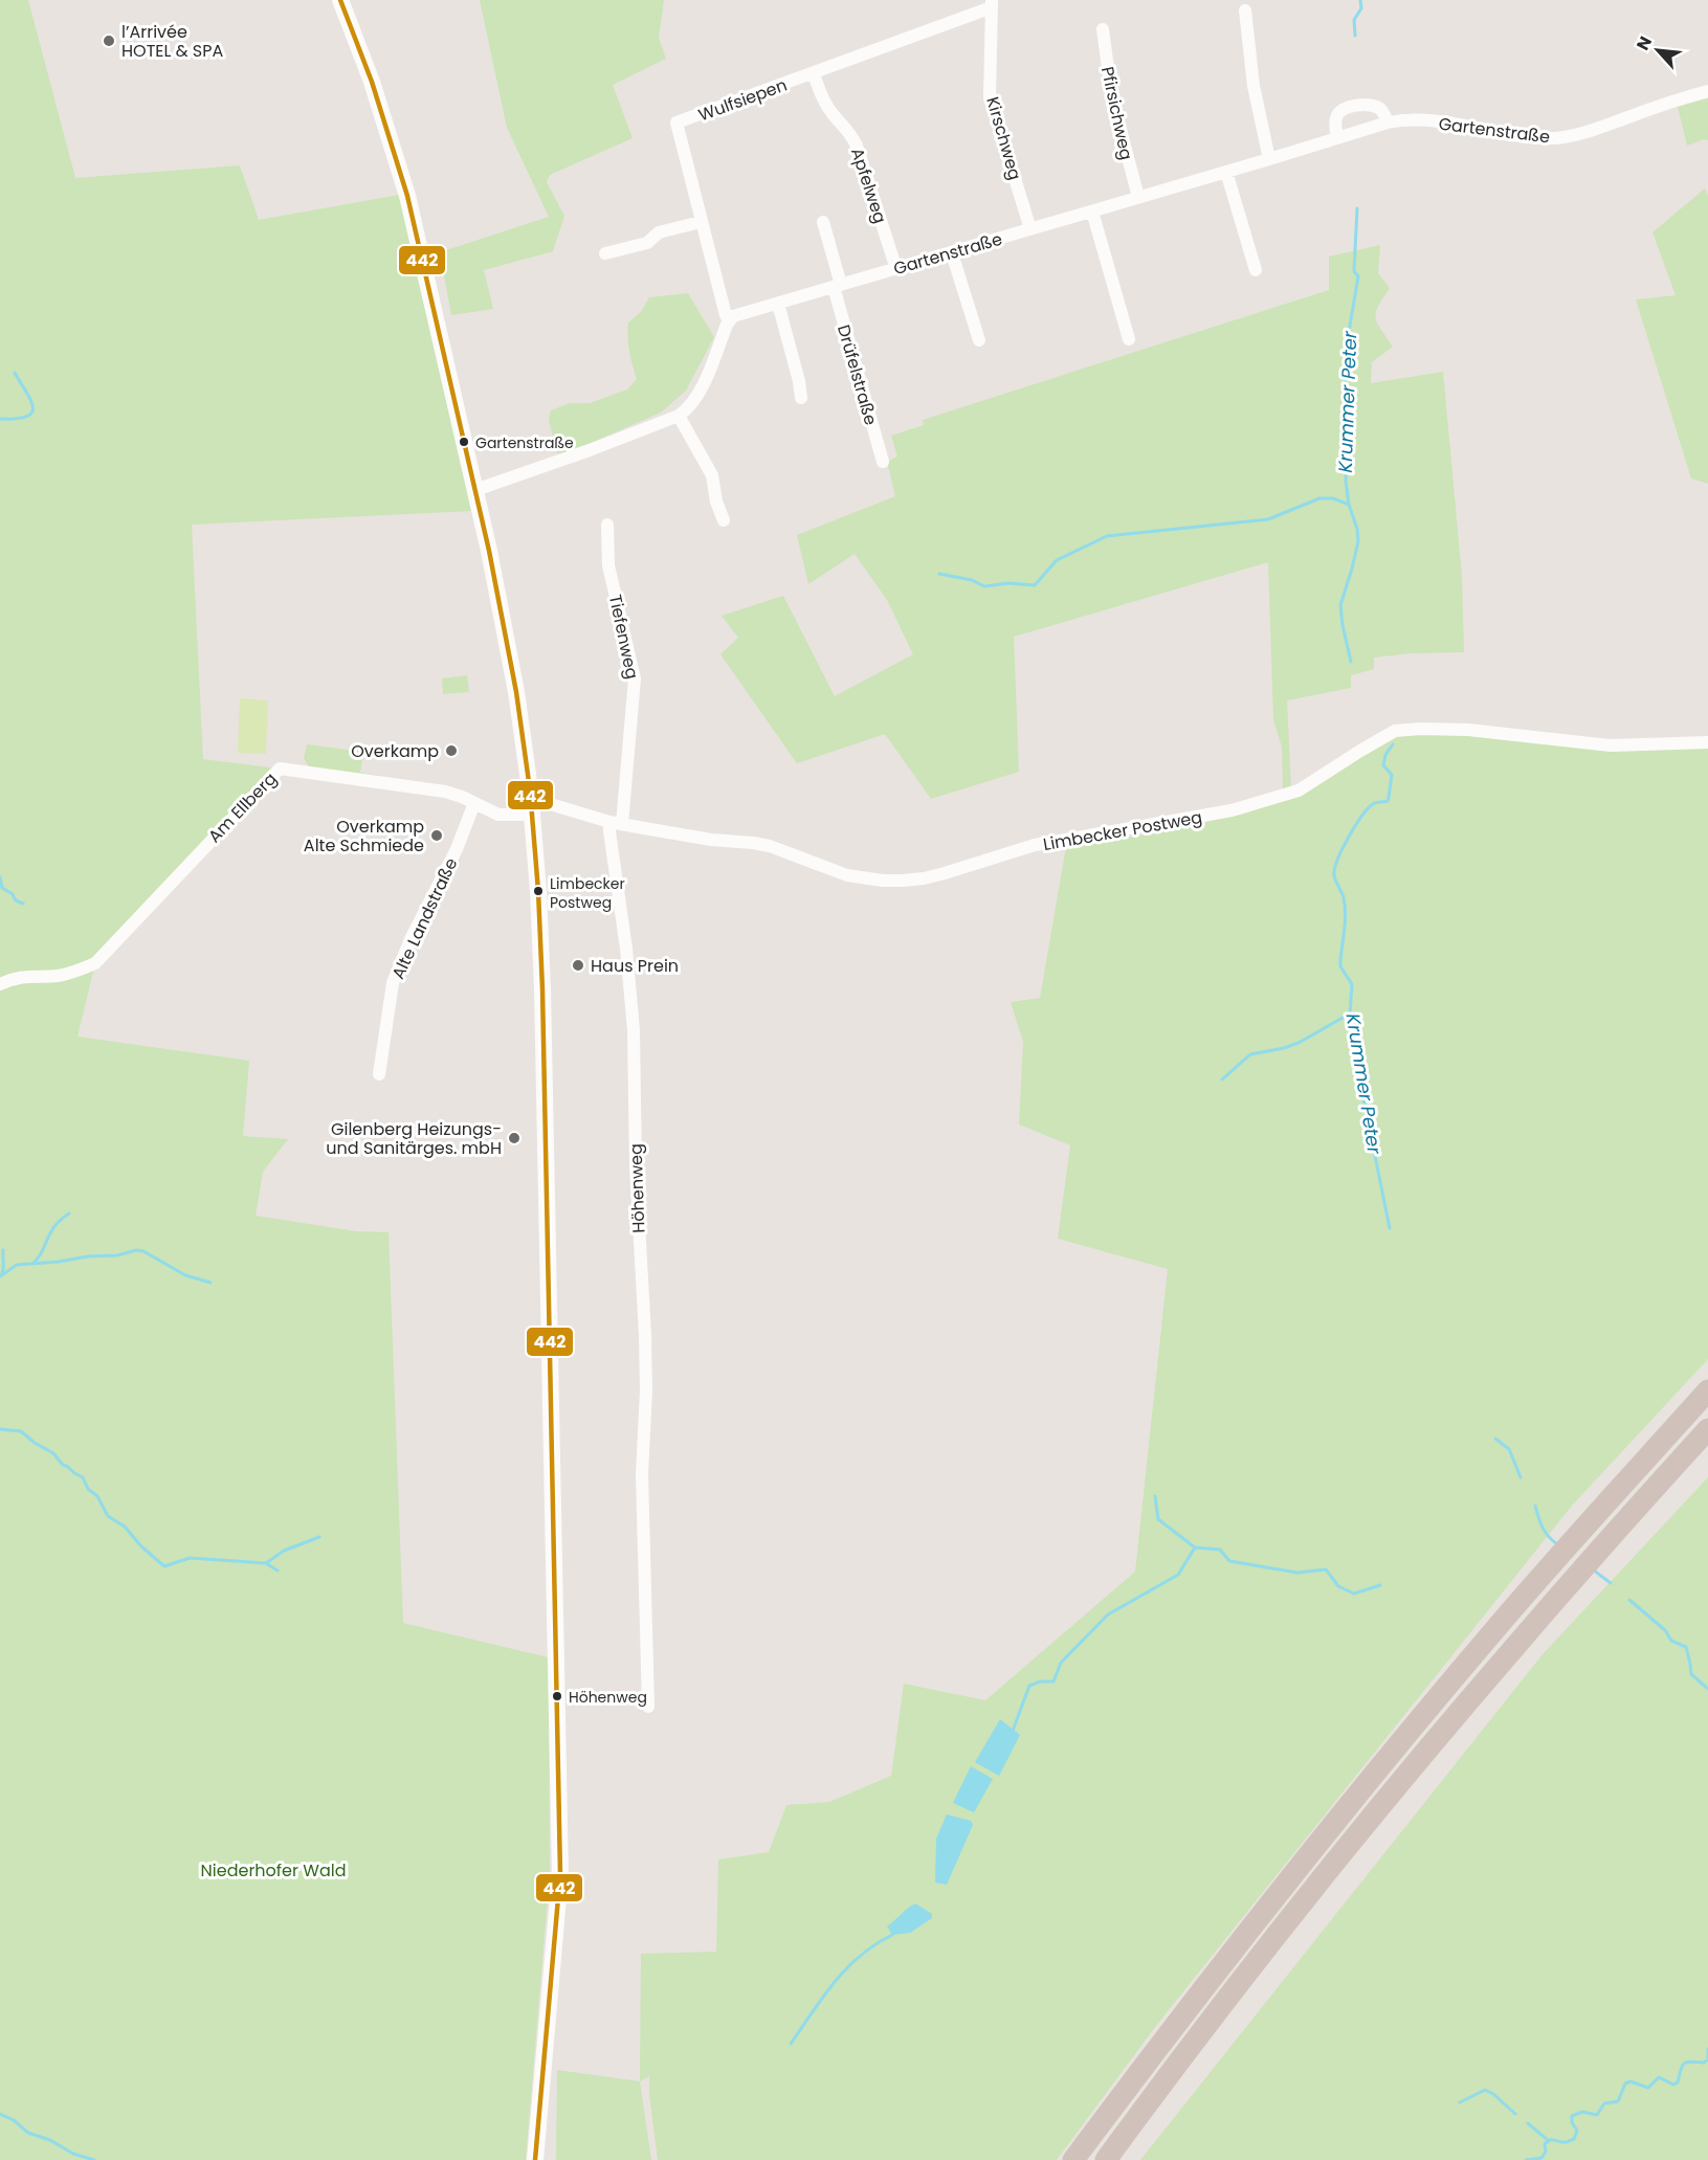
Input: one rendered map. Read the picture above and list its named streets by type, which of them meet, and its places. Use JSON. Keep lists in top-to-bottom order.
{
  "streets": {
    "street": [
      "Wulfsiepen",
      "Pfirsichweg",
      "Gartenstraße",
      "Kirschweg",
      "Apfelweg",
      "Drüfelstraße",
      "Tiefenweg",
      "Am Ellberg",
      "Limbecker Postweg",
      "Alte Landstraße",
      "Höhenweg"
    ]
  },
  "crossings": [
    ["Wulfsiepen", "Gartenstraße"],
    ["Wulfsiepen", "Kirschweg"],
    ["Wulfsiepen", "Apfelweg"],
    ["Pfirsichweg", "Gartenstraße"],
    ["Gartenstraße", "Kirschweg"],
    ["Gartenstraße", "Apfelweg"],
    ["Gartenstraße", "Drüfelstraße"],
    ["Tiefenweg", "Limbecker Postweg"],
    ["Tiefenweg", "Höhenweg"],
    ["Am Ellberg", "Limbecker Postweg"],
    ["Am Ellberg", "Alte Landstraße"],
    ["Limbecker Postweg", "Höhenweg"]
  ],
  "water": ["Krummer Peter"],
  "parks": ["Niederhofer Wald"],
  "places": [
    "l’Arrivée HOTEL & SPA",
    "Gartenstraße",
    "Overkamp",
    "Overkamp Alte Schmiede",
    "Limbecker Postweg",
    "Haus Prein",
    "Gilenberg Heizungs- und Sanitärges. mbH",
    "Höhenweg"
  ],
  "lines": ["transit line 442"],
  "north": "top left"
}
